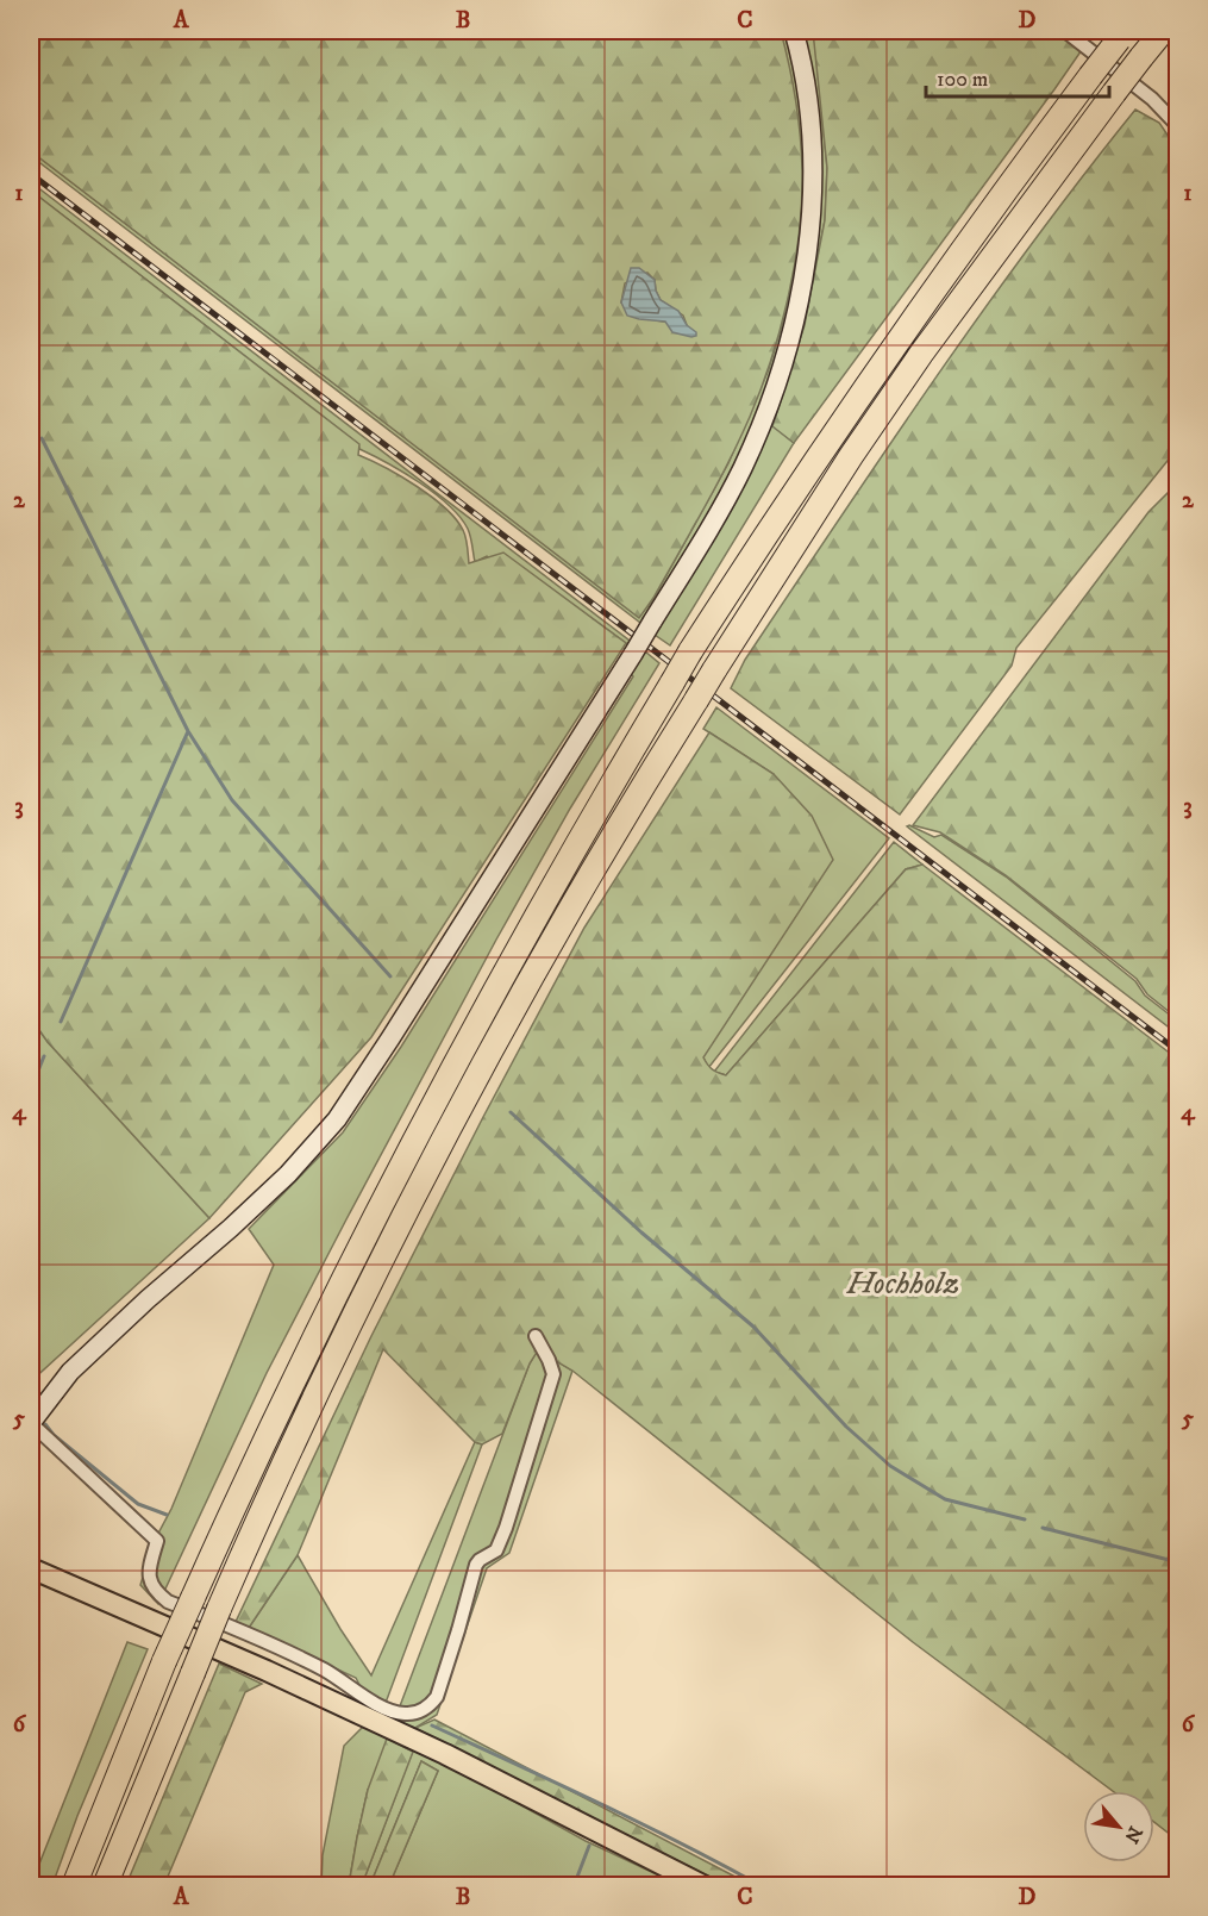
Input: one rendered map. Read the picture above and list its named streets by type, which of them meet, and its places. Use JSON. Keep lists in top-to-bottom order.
{
  "parks": ["Hochholz"],
  "scale_bar": "100 m",
  "north": "bottom right",
  "grid": {
    "columns": [
      "A",
      "B",
      "C",
      "D"
    ],
    "rows": [
      "1",
      "2",
      "3",
      "4",
      "5",
      "6"
    ]
  }
}
